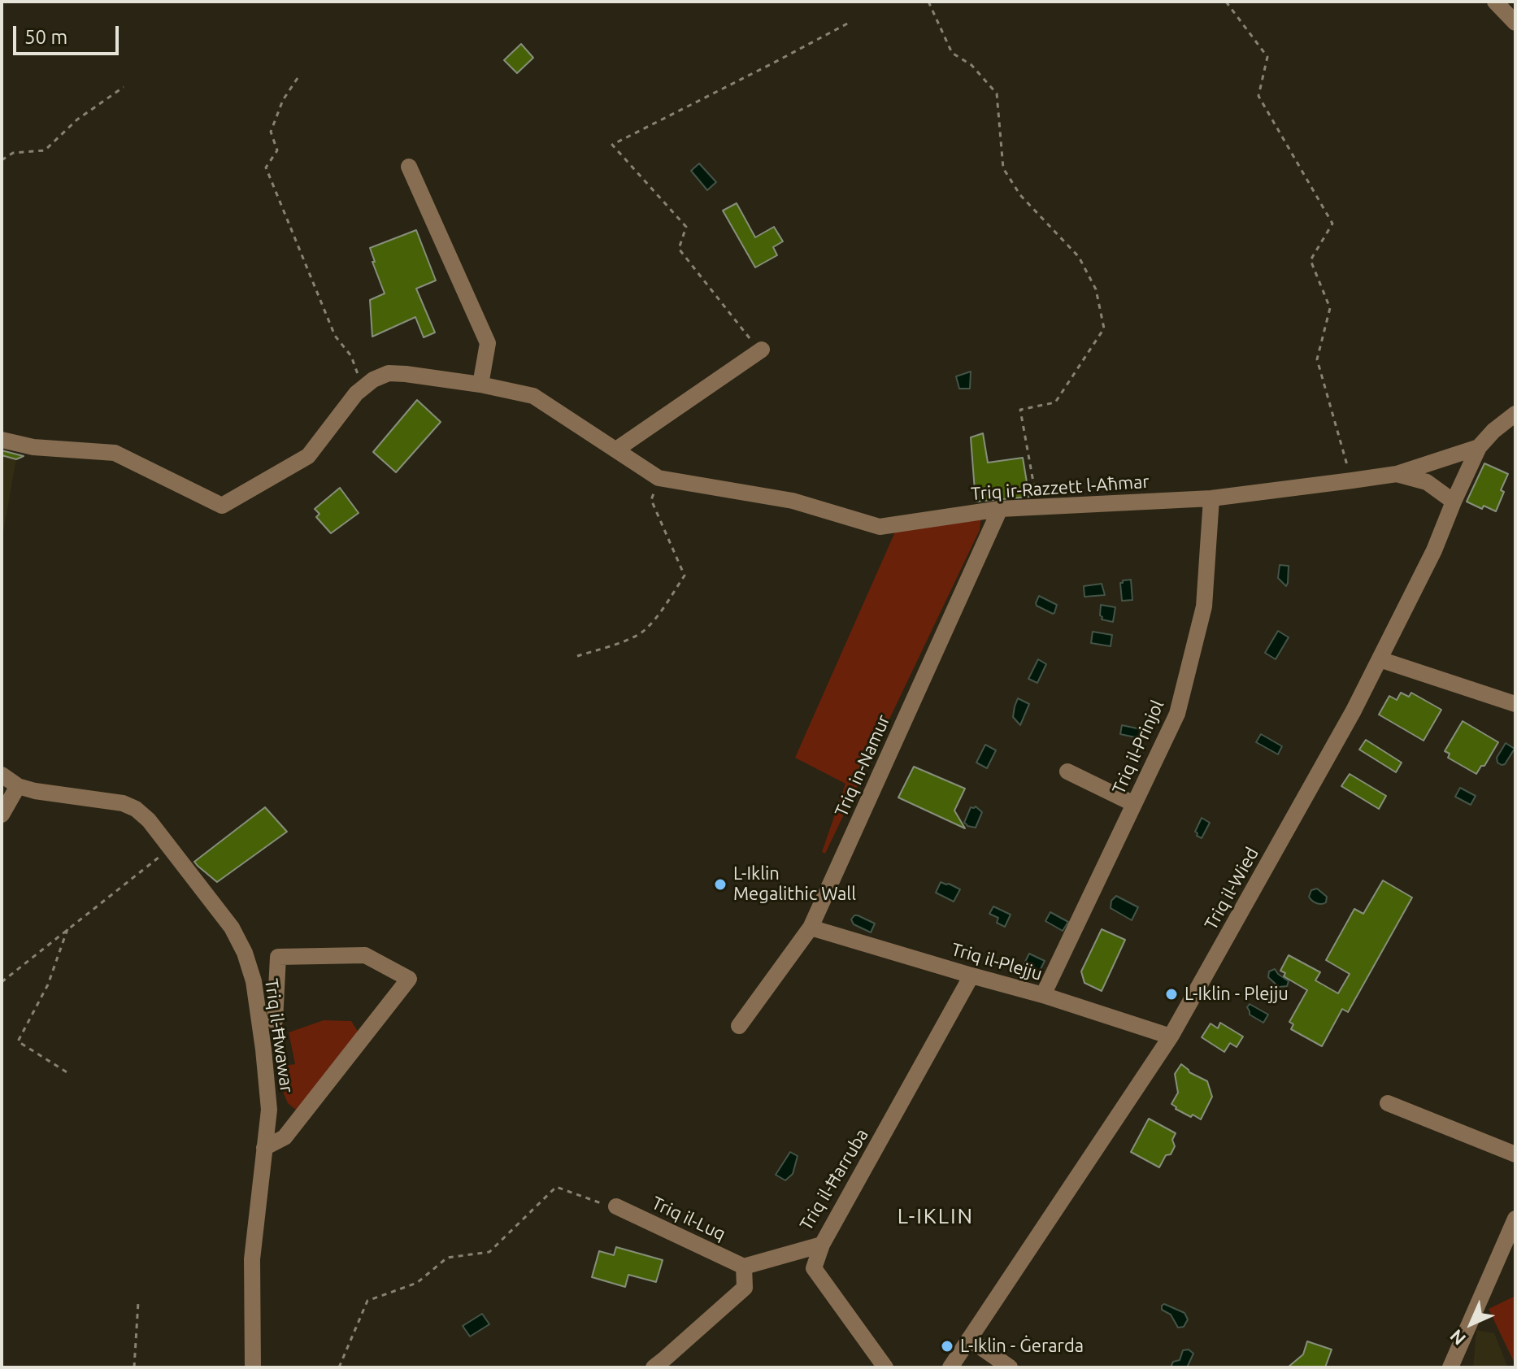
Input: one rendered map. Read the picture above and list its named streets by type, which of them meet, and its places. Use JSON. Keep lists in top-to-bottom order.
{
  "streets": {
    "street": [
      "Triq ir-Razzett l-Aħmar",
      "Triq il-Prinjol",
      "Triq in-Namur",
      "Triq il-Wied",
      "Triq il-Plejju",
      "Triq il-Ħwawar",
      "Triq il-Ħarruba",
      "Triq il-Luq"
    ]
  },
  "crossings": [
    ["Triq ir-Razzett l-Aħmar", "Triq il-Prinjol"],
    ["Triq ir-Razzett l-Aħmar", "Triq in-Namur"],
    ["Triq ir-Razzett l-Aħmar", "Triq il-Wied"],
    ["Triq il-Prinjol", "Triq il-Plejju"],
    ["Triq in-Namur", "Triq il-Plejju"],
    ["Triq il-Wied", "Triq il-Plejju"],
    ["Triq il-Plejju", "Triq il-Ħarruba"],
    ["Triq il-Ħarruba", "Triq il-Luq"]
  ],
  "districts": ["L-IKLIN"],
  "places": ["L-Iklin Megalithic Wall", "L-Iklin - Plejju", "L-Iklin - Ġerarda"],
  "scale_bar": "50 m",
  "north": "bottom left"
}
